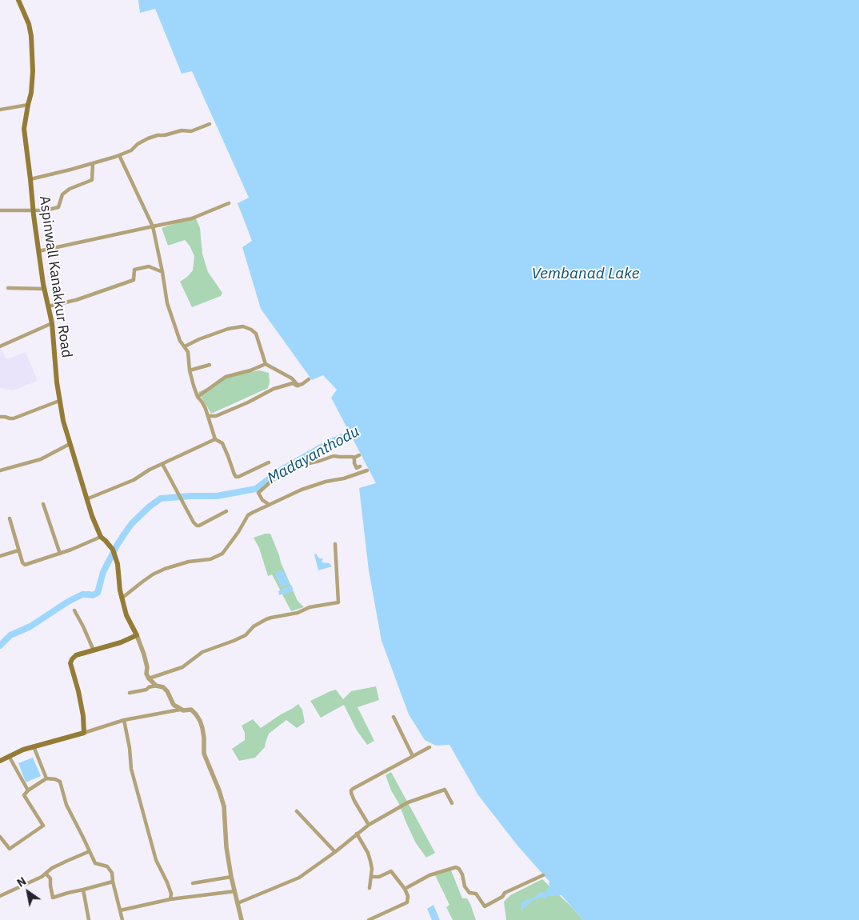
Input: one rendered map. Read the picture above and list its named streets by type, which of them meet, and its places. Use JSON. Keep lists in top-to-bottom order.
{
  "streets": {
    "main road": ["Aspinwall Kanakkur Road"]
  },
  "water": ["Vembanad Lake", "Madayanthodu"],
  "north": "top left"
}
